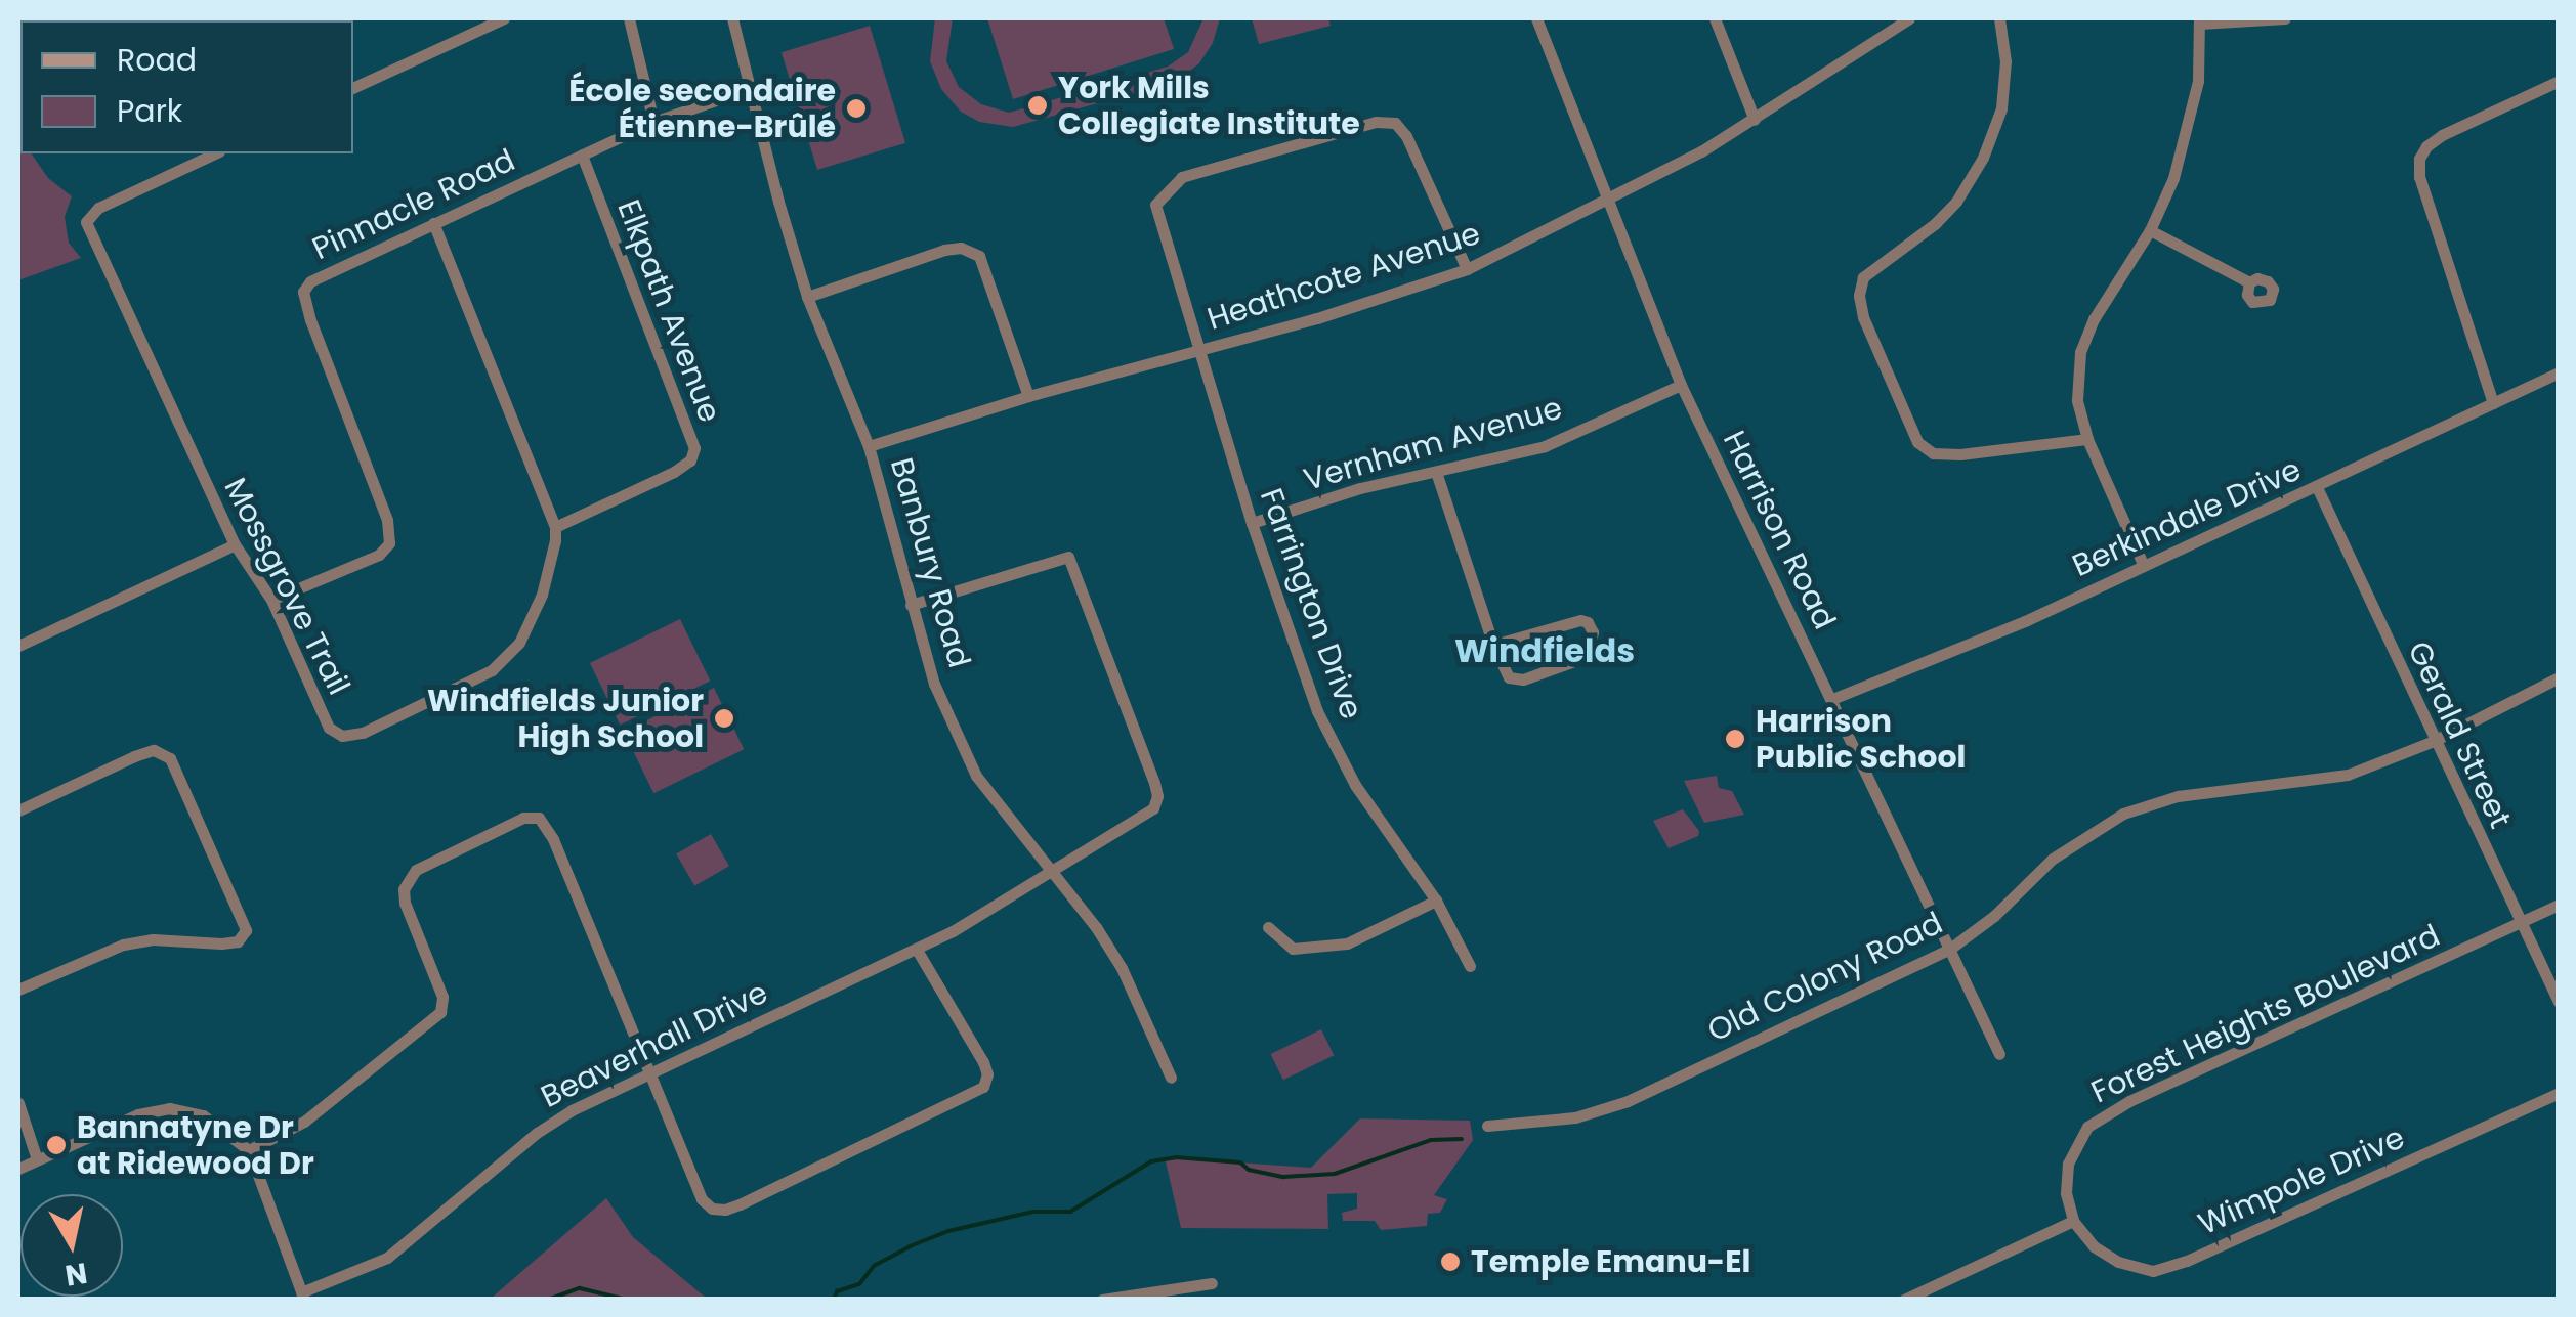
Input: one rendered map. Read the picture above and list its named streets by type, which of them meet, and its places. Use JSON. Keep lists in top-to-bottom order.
{
  "streets": {
    "street": [
      "Pinnacle Road",
      "Heathcote Avenue",
      "Elkpath Avenue",
      "Vernham Avenue",
      "Berkindale Drive",
      "Harrison Road",
      "Banbury Road",
      "Mossgrove Trail",
      "Farrington Drive",
      "Gerald Street",
      "Old Colony Road",
      "Forest Heights Boulevard",
      "Beaverhall Drive",
      "Wimpole Drive"
    ]
  },
  "crossings": [
    ["Pinnacle Road", "Elkpath Avenue"],
    ["Pinnacle Road", "Banbury Road"],
    ["Pinnacle Road", "Mossgrove Trail"],
    ["Heathcote Avenue", "Harrison Road"],
    ["Heathcote Avenue", "Banbury Road"],
    ["Heathcote Avenue", "Farrington Drive"],
    ["Elkpath Avenue", "Mossgrove Trail"],
    ["Vernham Avenue", "Harrison Road"],
    ["Vernham Avenue", "Farrington Drive"],
    ["Berkindale Drive", "Harrison Road"],
    ["Berkindale Drive", "Gerald Street"],
    ["Harrison Road", "Old Colony Road"],
    ["Banbury Road", "Beaverhall Drive"],
    ["Gerald Street", "Old Colony Road"],
    ["Gerald Street", "Forest Heights Boulevard"],
    ["Forest Heights Boulevard", "Wimpole Drive"]
  ],
  "districts": ["Windfields"],
  "places": [
    "York Mills Collegiate Institute",
    "École secondaire Étienne-Brûlé",
    "Windfields Junior High School",
    "Harrison Public School",
    "Bannatyne Dr at Ridewood Dr",
    "Temple Emanu-El"
  ],
  "legend": ["Road", "Park"],
  "north": "bottom"
}
